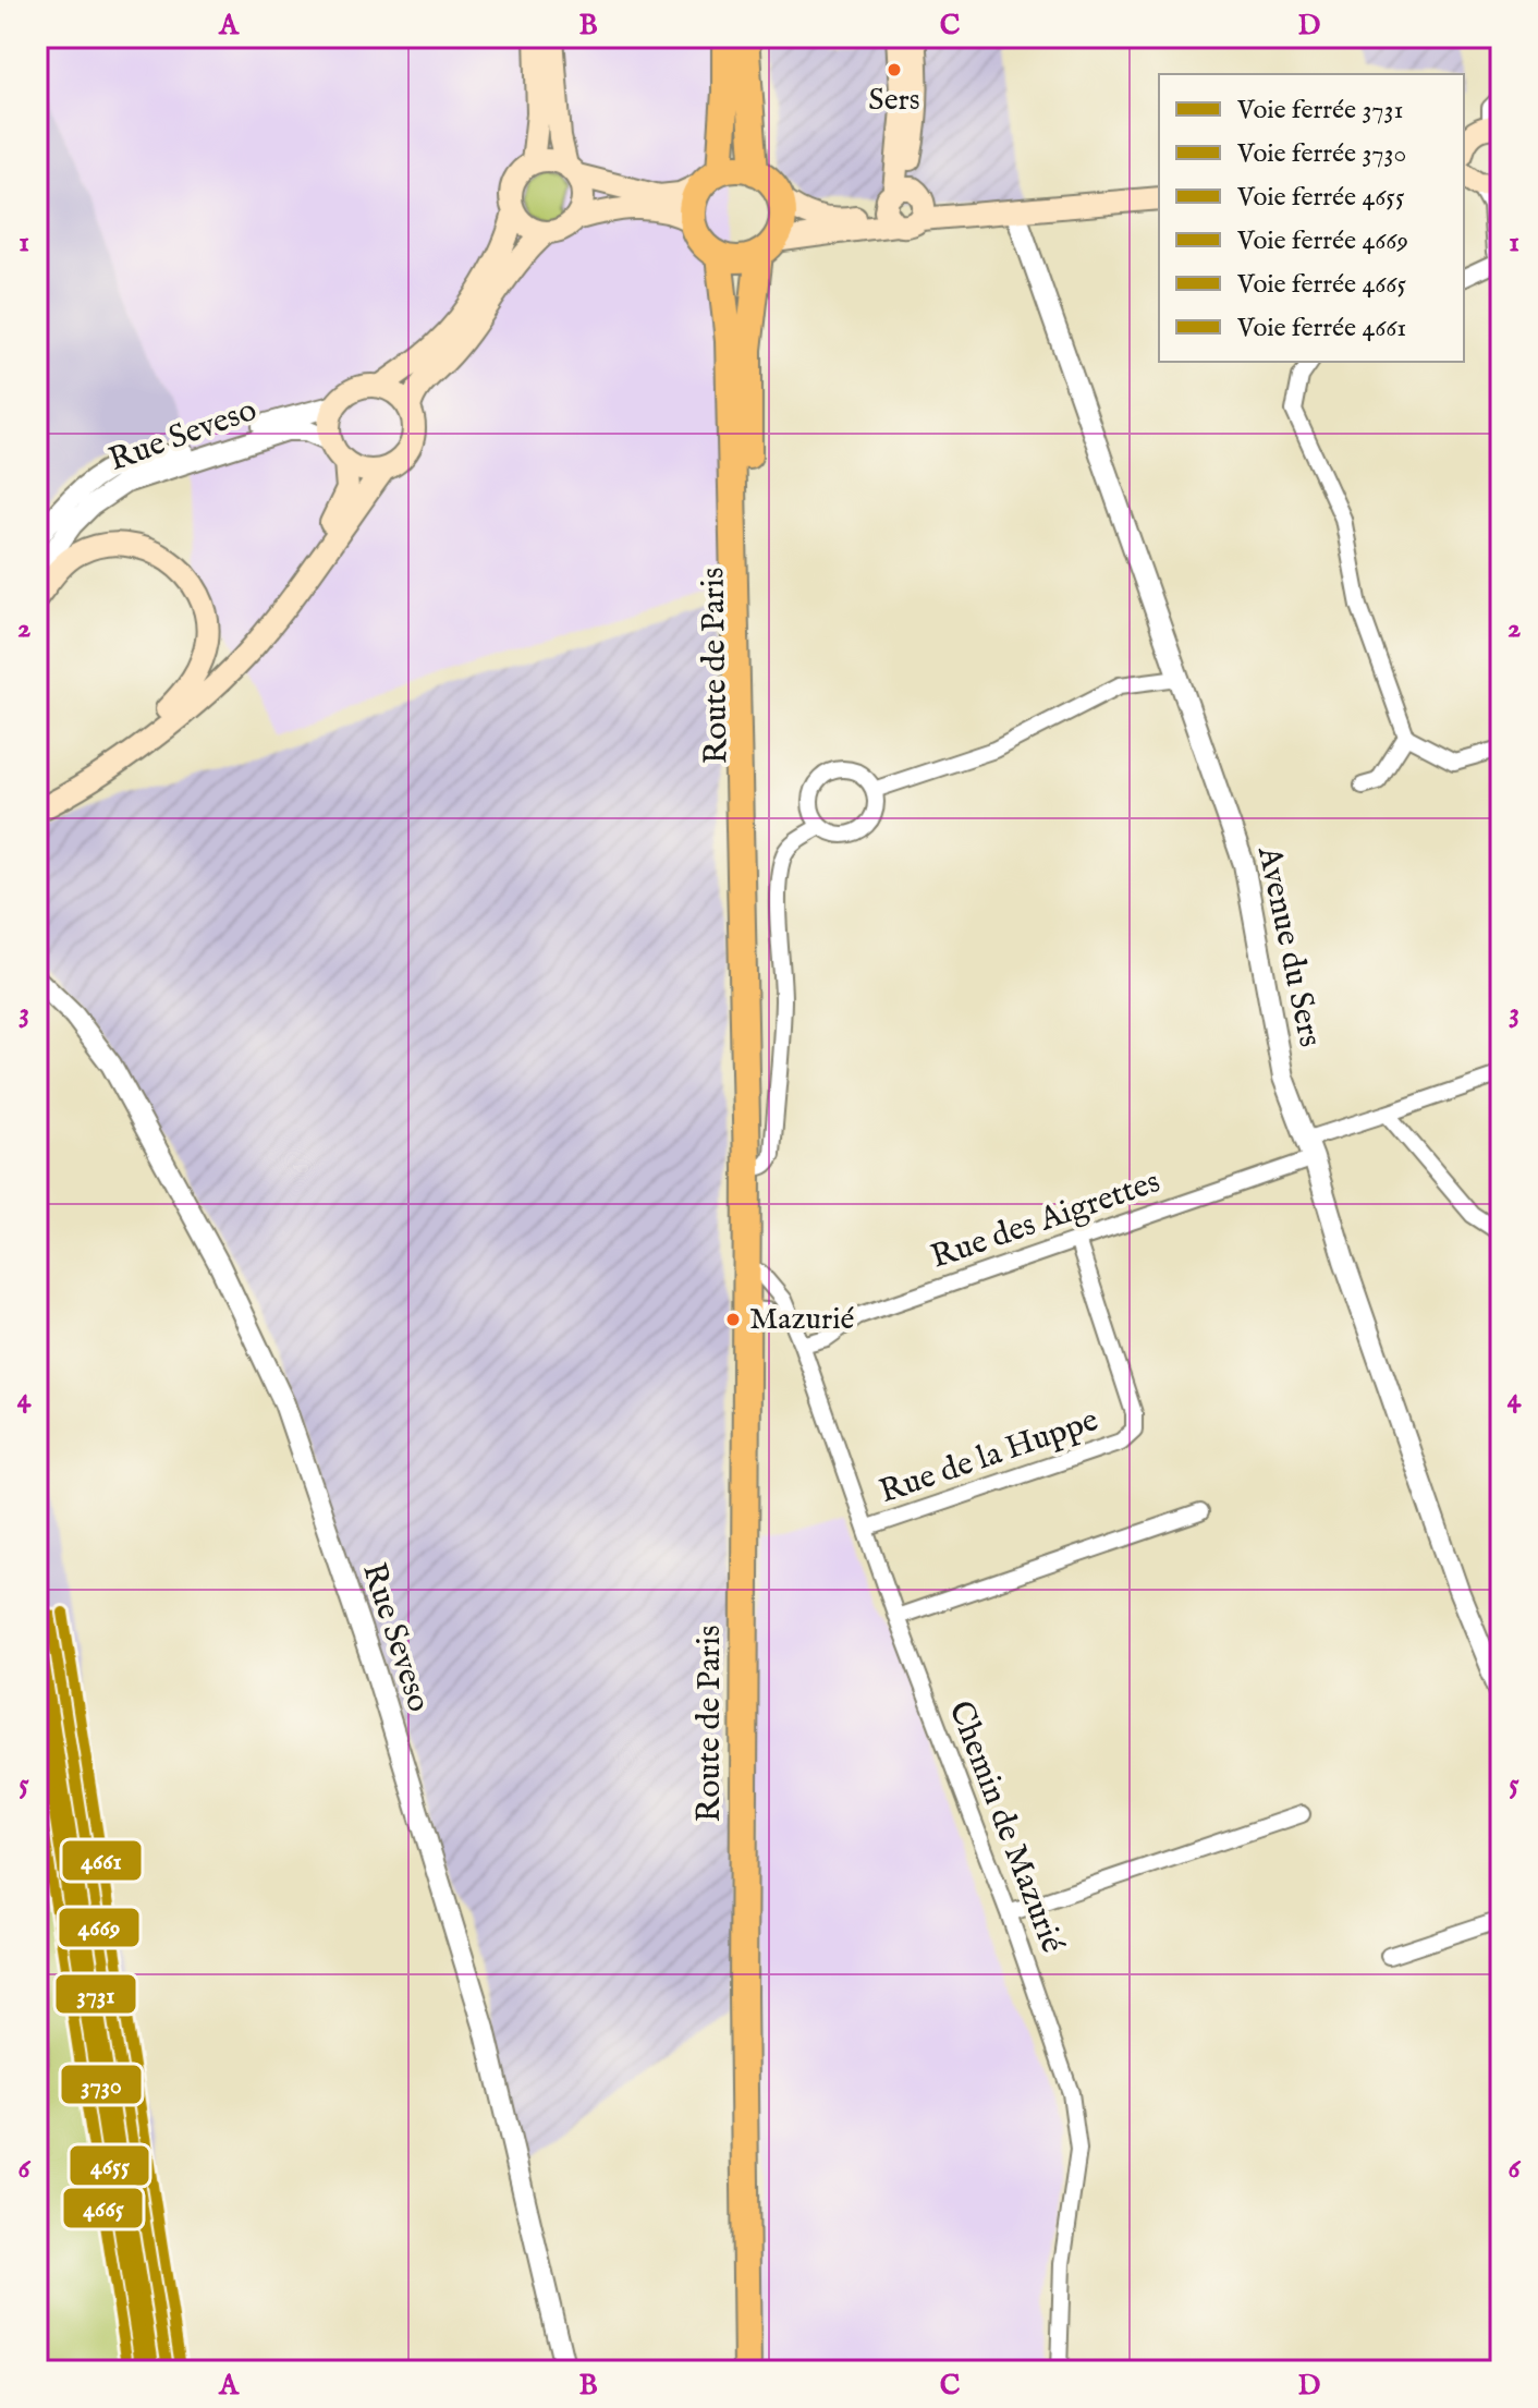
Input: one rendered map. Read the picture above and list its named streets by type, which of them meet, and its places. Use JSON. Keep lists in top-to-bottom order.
{
  "streets": {
    "main road": ["Route de Paris"],
    "street": [
      "Rue Seveso",
      "Avenue du Sers",
      "Rue des Aigrettes",
      "Rue de la Huppe",
      "Chemin de Mazurié"
    ]
  },
  "crossings": [
    ["Route de Paris", "Chemin de Mazurié"],
    ["Avenue du Sers", "Rue des Aigrettes"],
    ["Rue des Aigrettes", "Rue de la Huppe"],
    ["Rue des Aigrettes", "Chemin de Mazurié"],
    ["Rue de la Huppe", "Chemin de Mazurié"]
  ],
  "places": ["Sers", "Mazurié"],
  "lines": [
    "rail line 4661",
    "rail line 4669",
    "rail line 3731",
    "rail line 3730",
    "rail line 4655",
    "rail line 4665"
  ],
  "legend": [
    "Voie ferrée 3731",
    "Voie ferrée 3730",
    "Voie ferrée 4655",
    "Voie ferrée 4669",
    "Voie ferrée 4665",
    "Voie ferrée 4661"
  ],
  "grid": {
    "columns": [
      "A",
      "B",
      "C",
      "D"
    ],
    "rows": [
      "1",
      "2",
      "3",
      "4",
      "5",
      "6"
    ]
  }
}
